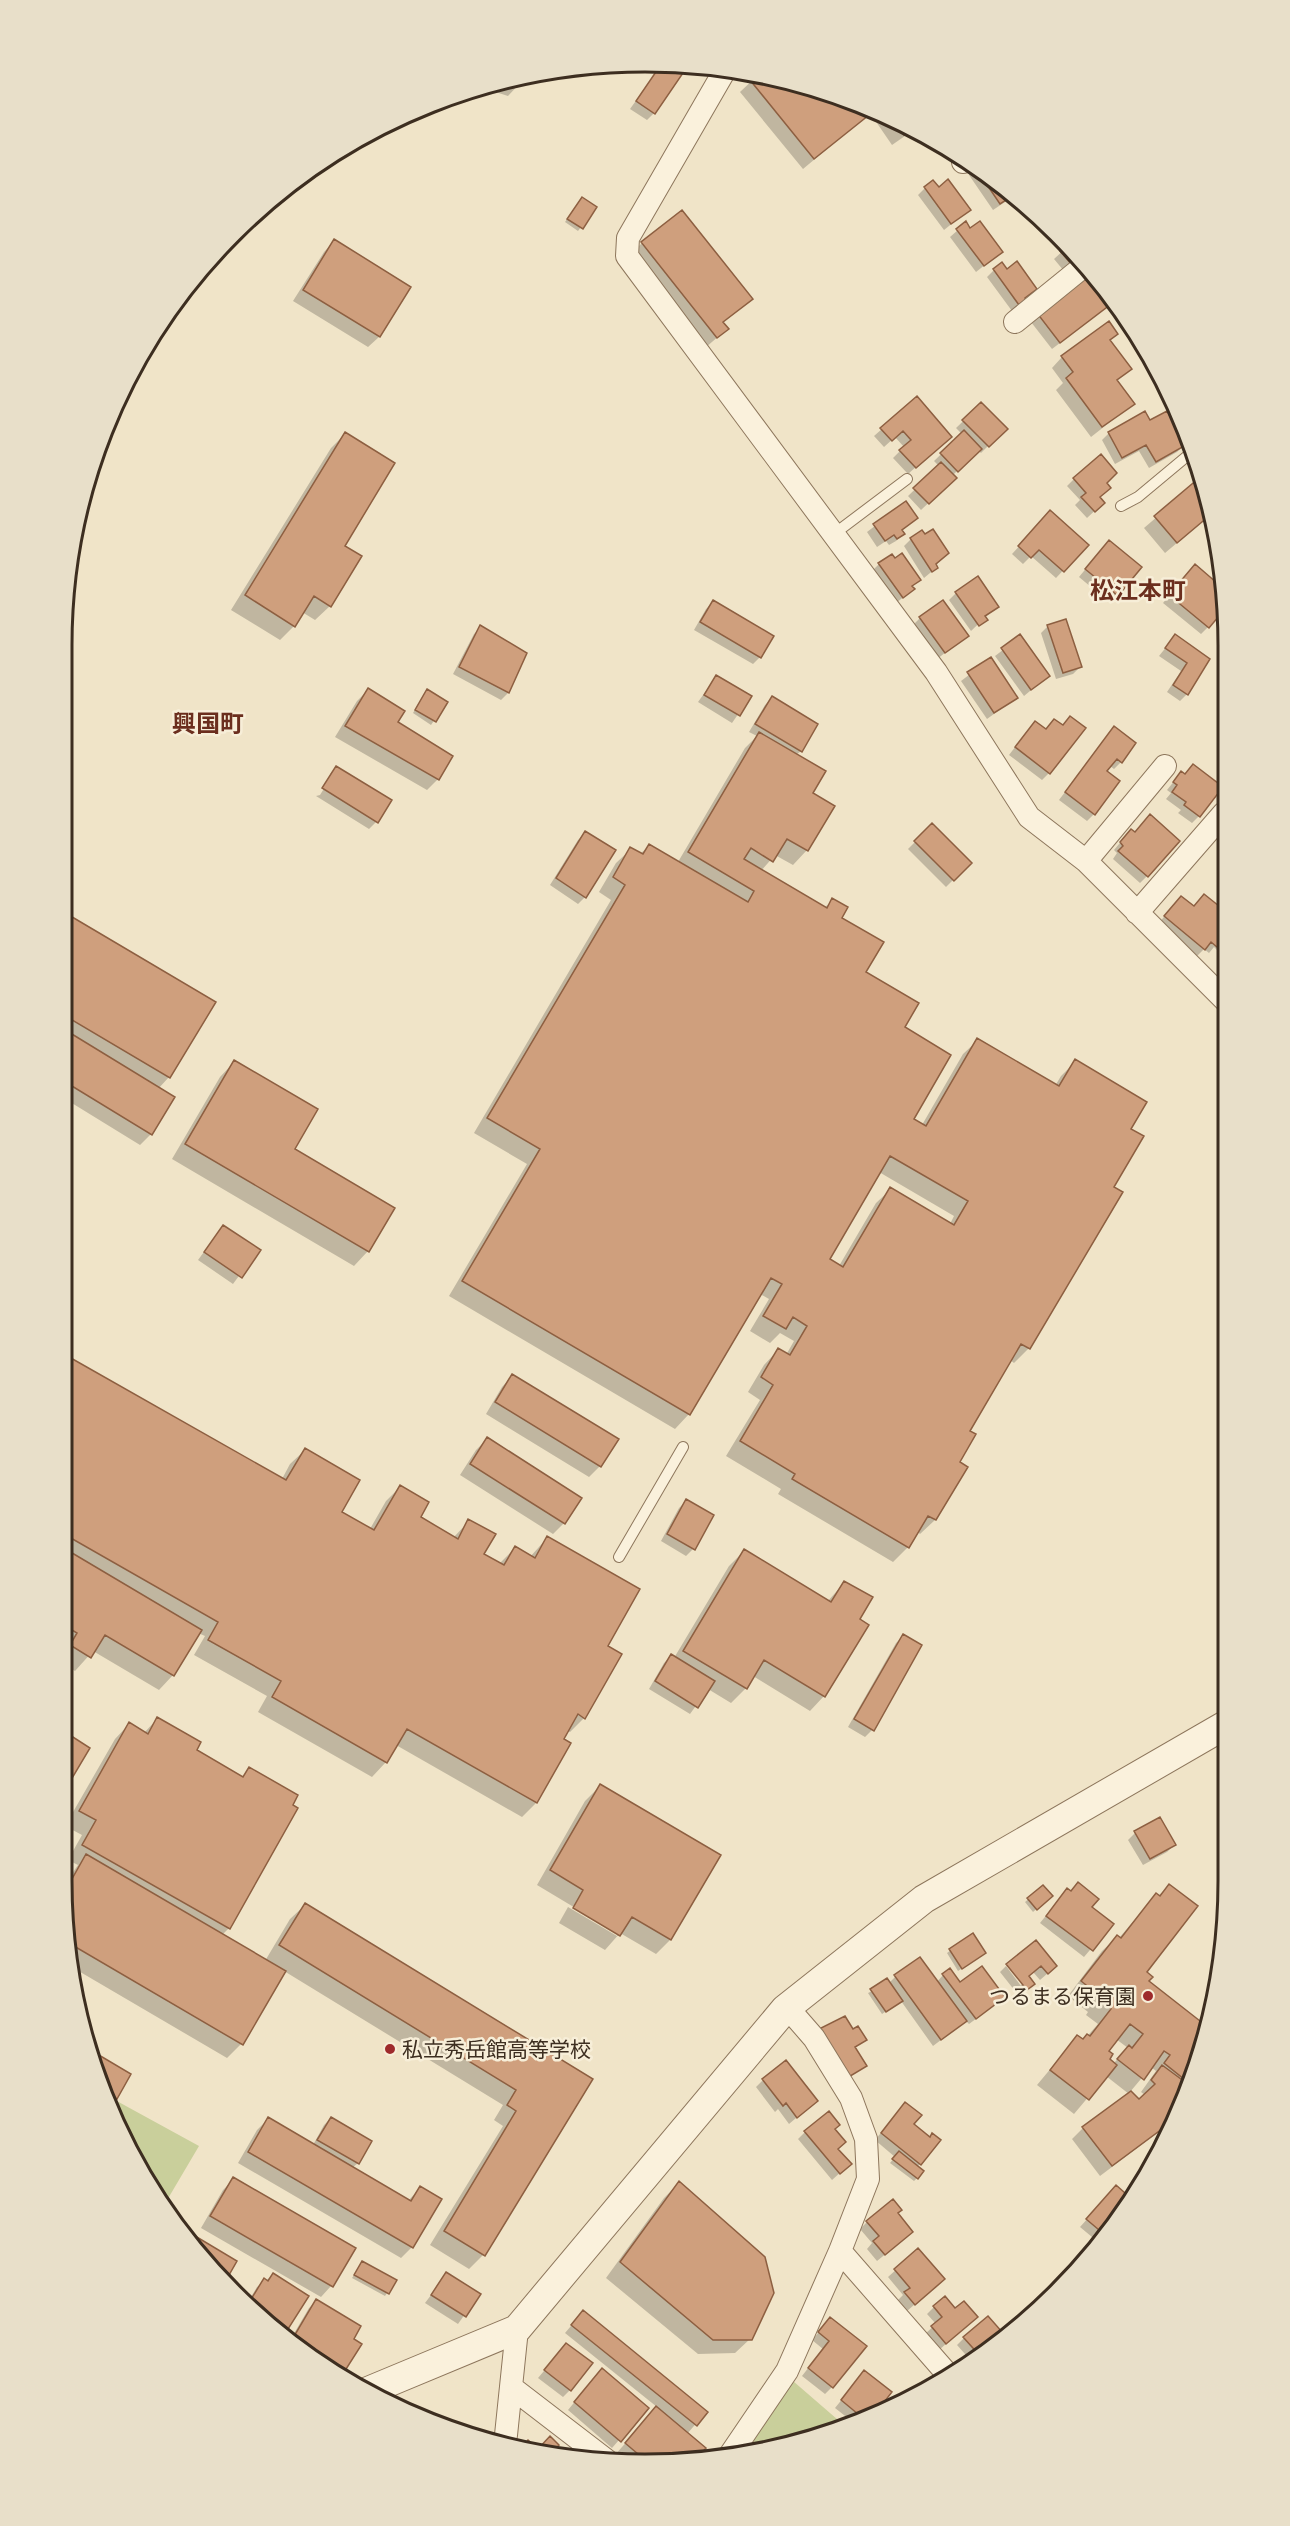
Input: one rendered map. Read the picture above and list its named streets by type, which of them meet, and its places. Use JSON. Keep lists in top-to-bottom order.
{
  "districts": ["松江本町", "興国町"],
  "places": ["つるまる保育園", "私立秀岳館高等学校"]
}
